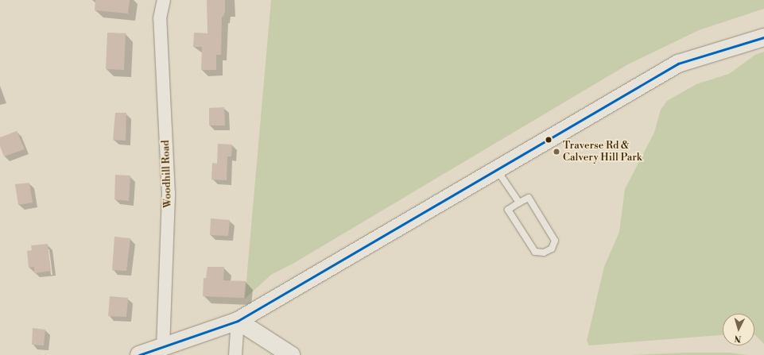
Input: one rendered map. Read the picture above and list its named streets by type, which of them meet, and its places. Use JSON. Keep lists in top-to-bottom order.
{
  "streets": {
    "street": ["Woodhill Road"]
  },
  "places": ["Traverse Rd & Calvery Hill Park"],
  "north": "bottom"
}
